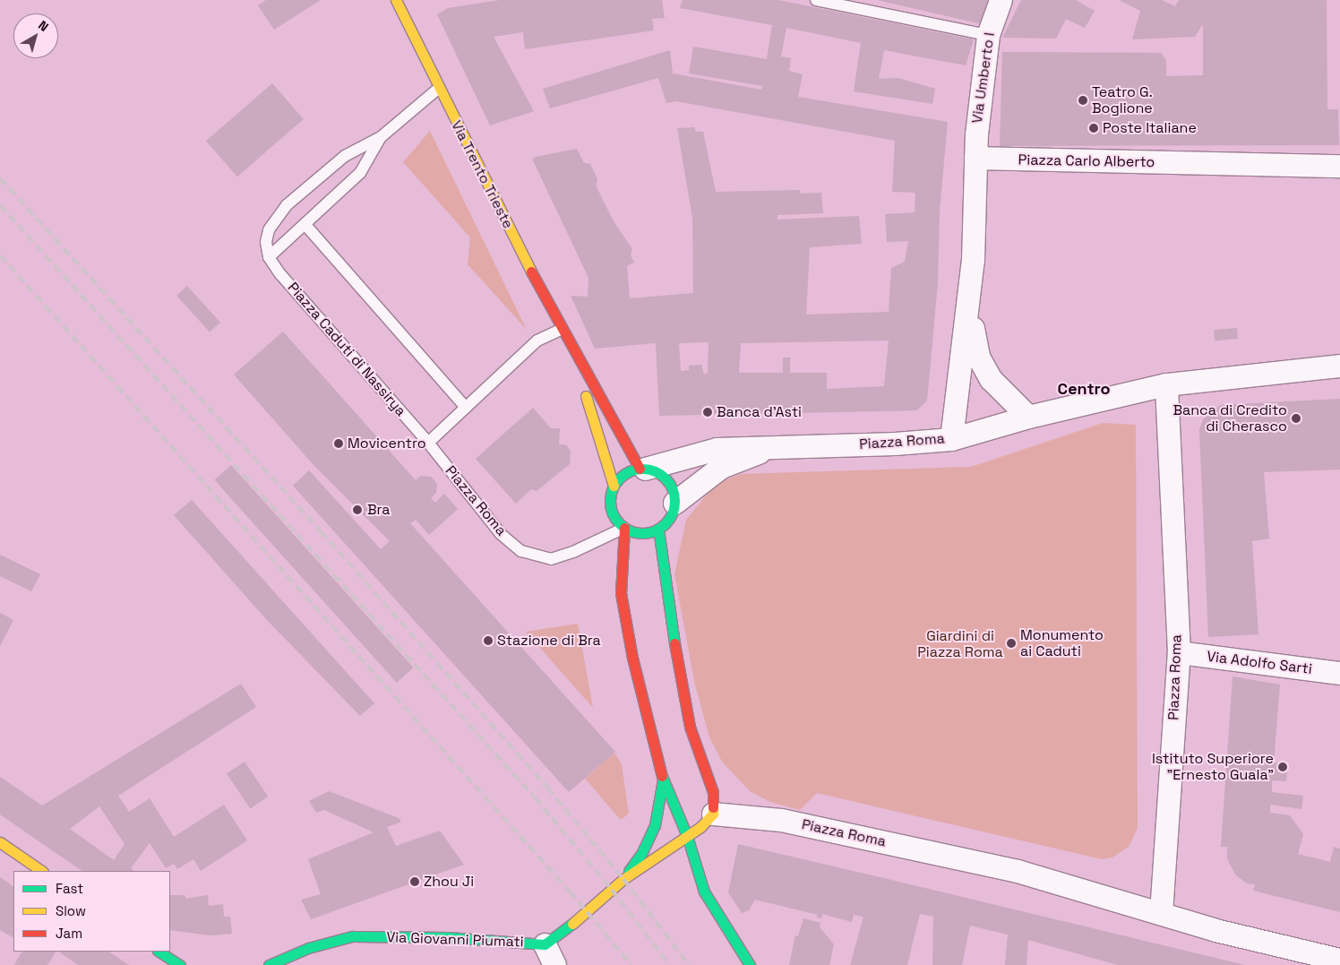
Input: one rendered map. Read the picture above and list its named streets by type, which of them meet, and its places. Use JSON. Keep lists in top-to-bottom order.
{
  "streets": {
    "main road": ["Via Trento Trieste", "Via Giovanni Piumati"],
    "street": [
      "Via Umberto I",
      "Piazza Carlo Alberto",
      "Piazza Roma",
      "Via Adolfo Sarti"
    ],
    "lane": ["Piazza Caduti di Nassirya"]
  },
  "crossings": [
    ["Via Umberto I", "Piazza Carlo Alberto"],
    ["Piazza Caduti di Nassirya", "Piazza Roma"],
    ["Piazza Roma", "Via Adolfo Sarti"]
  ],
  "districts": ["Centro"],
  "parks": ["Giardini di Piazza Roma"],
  "places": [
    "Teatro G. Boglione",
    "Poste Italiane",
    "Banca d'Asti",
    "Banca di Credito di Cherasco",
    "Movicentro",
    "Bra",
    "Stazione di Bra",
    "Monumento ai Caduti",
    "Istituto Superiore \"Ernesto Guala\"",
    "Zhou Ji"
  ],
  "legend": ["Fast", "Slow", "Jam"],
  "north": "top right"
}
